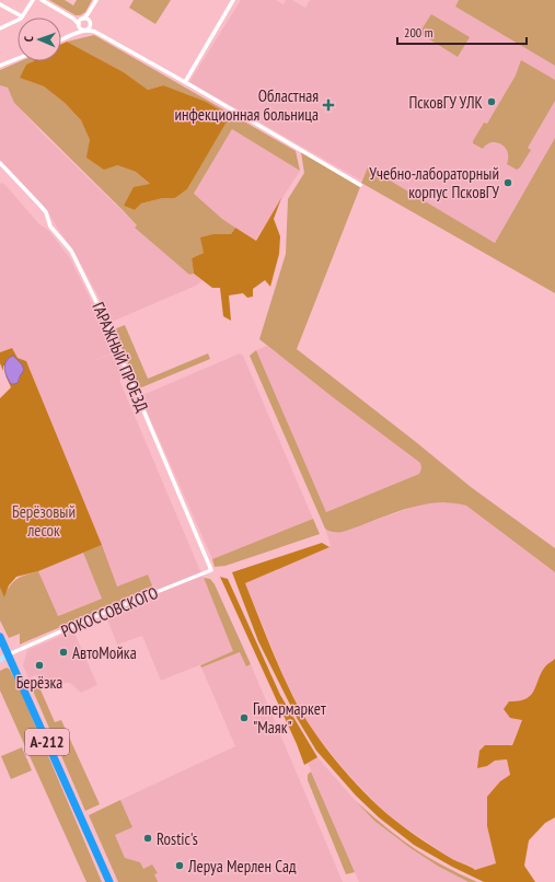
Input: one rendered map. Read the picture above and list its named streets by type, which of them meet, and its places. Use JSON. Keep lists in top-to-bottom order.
{
  "streets": {
    "highway": ["А-212"],
    "street": ["ГАРАЖНЫЙ ПРОЕЗД", "РОКОССОВСКОГО"]
  },
  "crossings": [
    ["ГАРАЖНЫЙ ПРОЕЗД", "РОКОССОВСКОГО"],
    ["РОКОССОВСКОГО", "А-212"]
  ],
  "parks": ["Берёзовый лесок"],
  "places": {
    "other": [
      "ПсковГУ УЛК",
      "Учебно-лабораторный корпус ПсковГУ",
      "АвтоМойка",
      "Берёзка",
      "Гипермаркет \"Маяк\"",
      "Rostic's",
      "Леруа Мерлен Сад"
    ],
    "health": ["Областная инфекционная больница"]
  },
  "scale_bar": "200 m",
  "north": "left"
}
